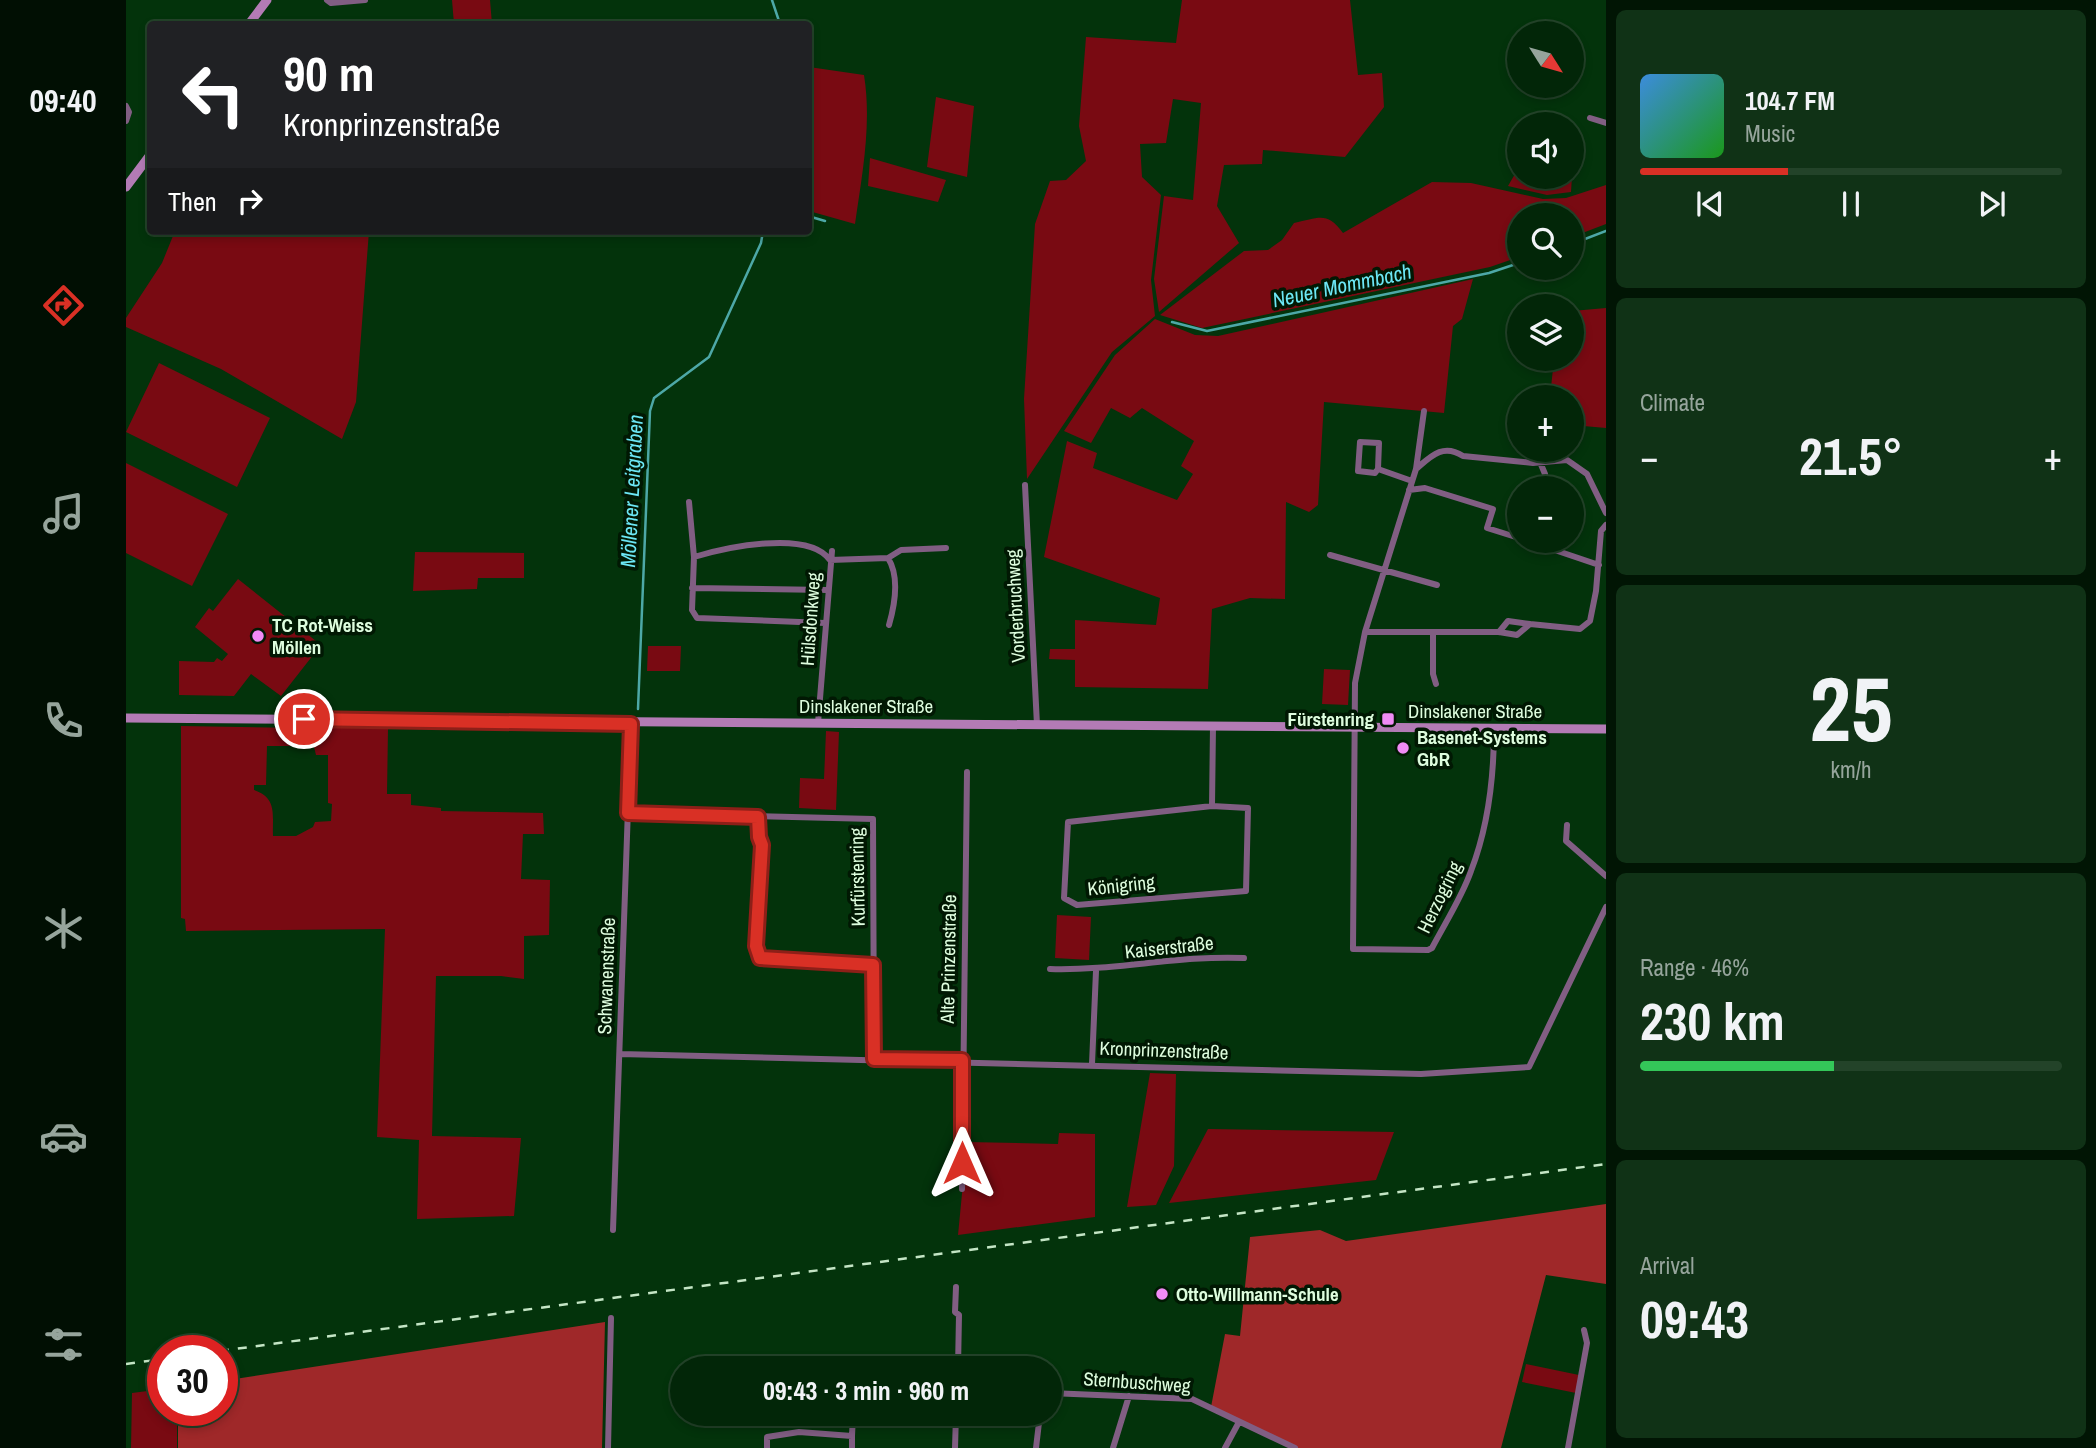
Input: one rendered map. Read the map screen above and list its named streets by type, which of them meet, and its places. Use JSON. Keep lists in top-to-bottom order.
{
  "streets": {
    "main road": ["Dinslakener Straße"],
    "street": [
      "Vorderbruchweg",
      "Hülsdonkweg",
      "Kurfürstenring",
      "Königring",
      "Herzogring",
      "Kaiserstraße",
      "Alte Prinzenstraße",
      "Schwanenstraße",
      "Kronprinzenstraße",
      "Sternbuschweg"
    ]
  },
  "crossings": [
    ["Vorderbruchweg", "Dinslakener Straße"],
    ["Hülsdonkweg", "Dinslakener Straße"],
    ["Dinslakener Straße", "Herzogring"],
    ["Dinslakener Straße", "Schwanenstraße"],
    ["Kurfürstenring", "Schwanenstraße"],
    ["Kurfürstenring", "Kronprinzenstraße"],
    ["Alte Prinzenstraße", "Kronprinzenstraße"],
    ["Schwanenstraße", "Kronprinzenstraße"]
  ],
  "water": ["Neuer Mommbach", "Möllener Leitgraben"],
  "places": {
    "other": ["TC Rot-Weiss Möllen", "Basenet-Systems GbR", "Otto-Willmann-Schule"],
    "transit": ["Fürstenring"]
  },
  "north": "bottom right",
  "page": {
    "tabs": "09:40",
    "map_buttons": ["+", "−"],
    "turn": ["90 m", "Kronprinzenstraße"],
    "song": ["104.7 FM", "Music"],
    "then": "Then",
    "tile": [
      "Climate",
      ["25", "km/h"],
      ["Range · 46%", "230 km"],
      ["Arrival", "09:43"]
    ],
    "heat": ["−", "21.5°", "+"],
    "limit": "30",
    "trip": "09:43 · 3 min · 960 m"
  }
}
